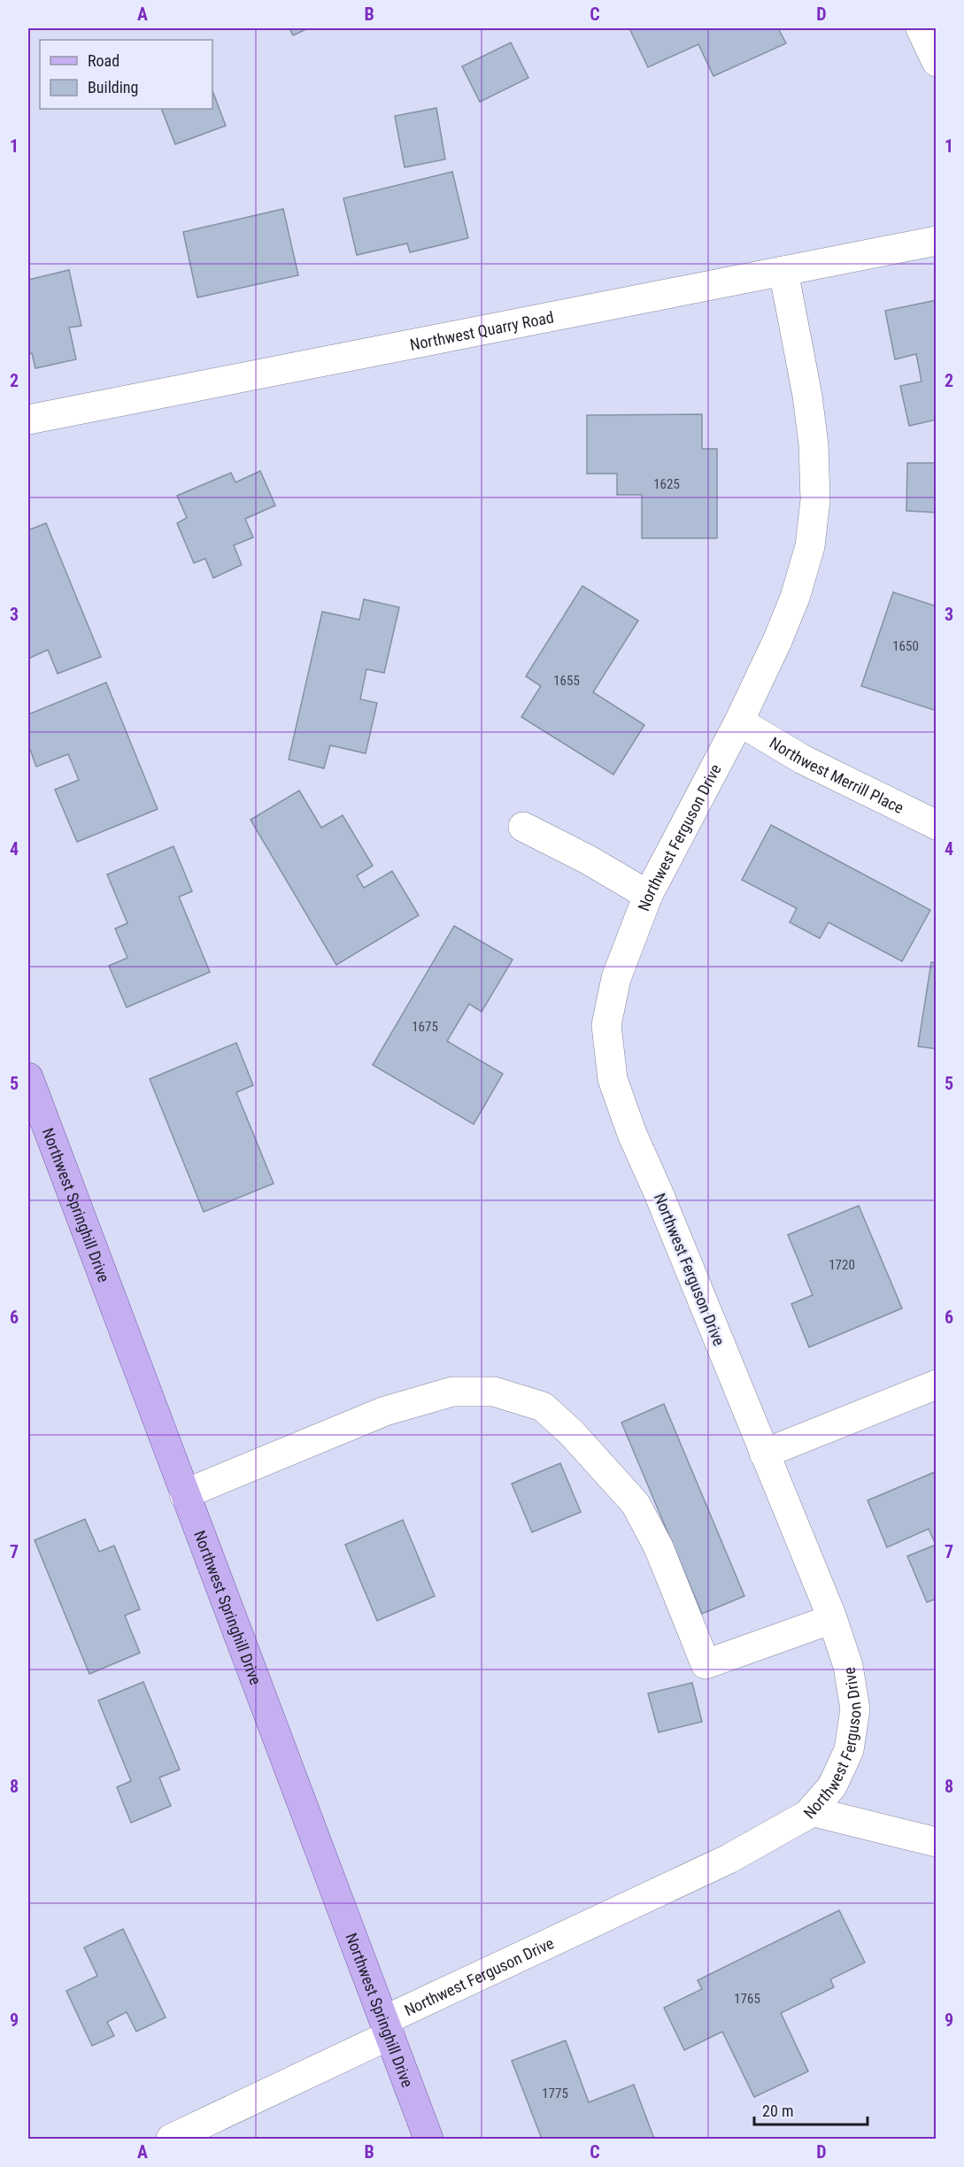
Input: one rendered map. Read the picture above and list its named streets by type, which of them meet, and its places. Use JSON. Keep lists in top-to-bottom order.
{
  "streets": {
    "main road": ["Northwest Springhill Drive"],
    "street": ["Northwest Quarry Road", "Northwest Merrill Place", "Northwest Ferguson Drive"]
  },
  "crossings": [
    ["Northwest Quarry Road", "Northwest Ferguson Drive"],
    ["Northwest Merrill Place", "Northwest Ferguson Drive"],
    ["Northwest Ferguson Drive", "Northwest Springhill Drive"]
  ],
  "house_numbers": [
    "1625",
    "1650",
    "1655",
    "1675",
    "1720",
    "1765",
    "1775"
  ],
  "legend": ["Road", "Building"],
  "scale_bar": "20 m",
  "grid": {
    "columns": [
      "A",
      "B",
      "C",
      "D"
    ],
    "rows": [
      "1",
      "2",
      "3",
      "4",
      "5",
      "6",
      "7",
      "8",
      "9"
    ]
  }
}
